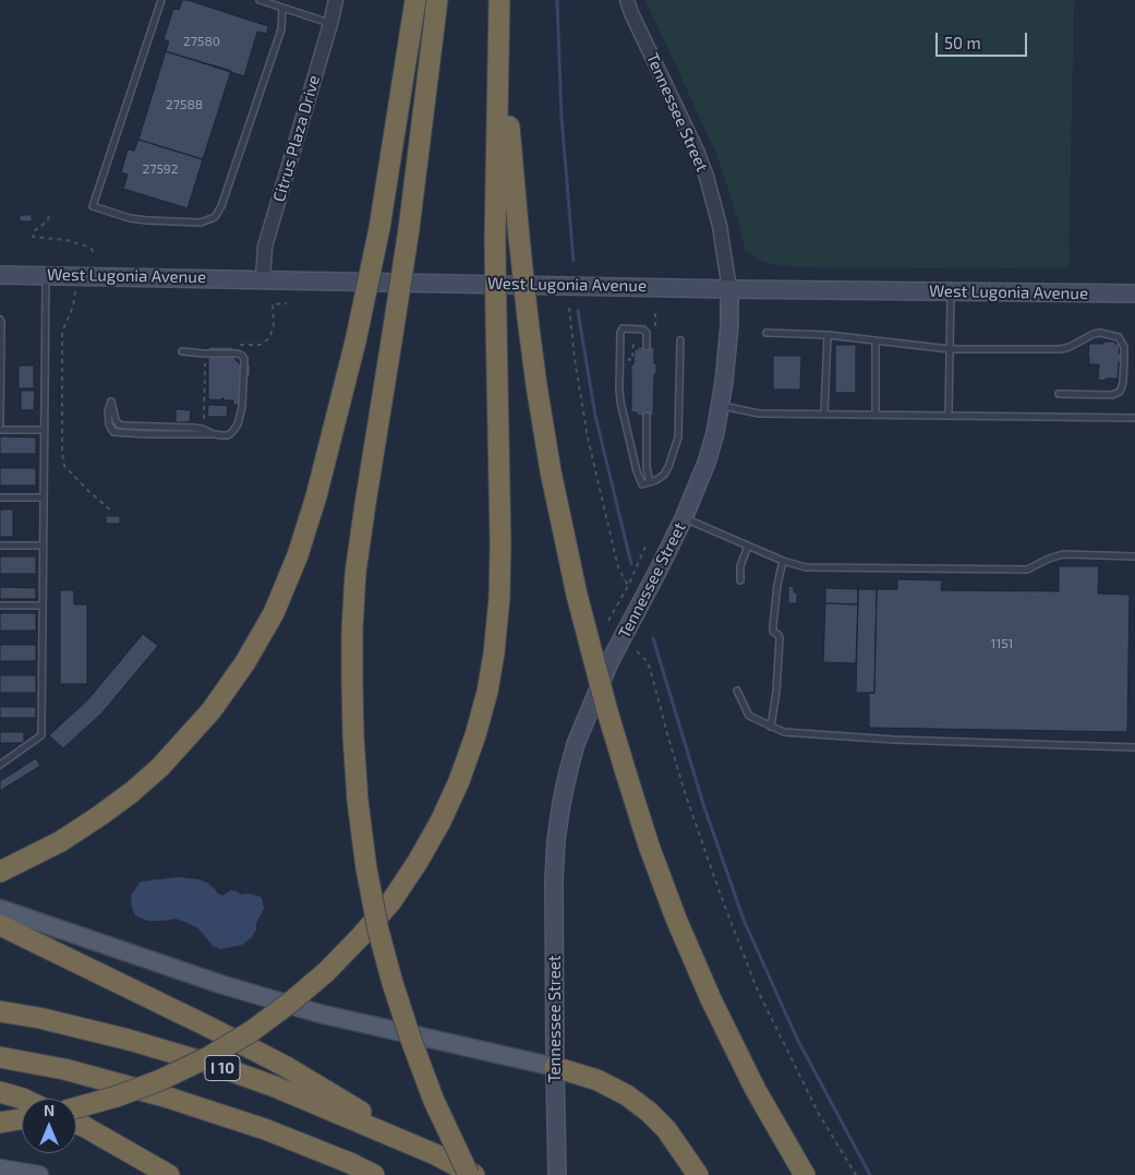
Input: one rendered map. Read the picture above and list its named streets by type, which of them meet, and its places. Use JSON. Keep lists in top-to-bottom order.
{
  "streets": {
    "highway": ["I 10"],
    "main road": ["Tennessee Street", "West Lugonia Avenue"],
    "street": ["Citrus Plaza Drive"]
  },
  "crossings": [
    ["Tennessee Street", "West Lugonia Avenue"],
    ["Citrus Plaza Drive", "West Lugonia Avenue"]
  ],
  "house_numbers": [
    "27580",
    "27588",
    "27592",
    "1151"
  ],
  "scale_bar": "50 m",
  "north": "top"
}
